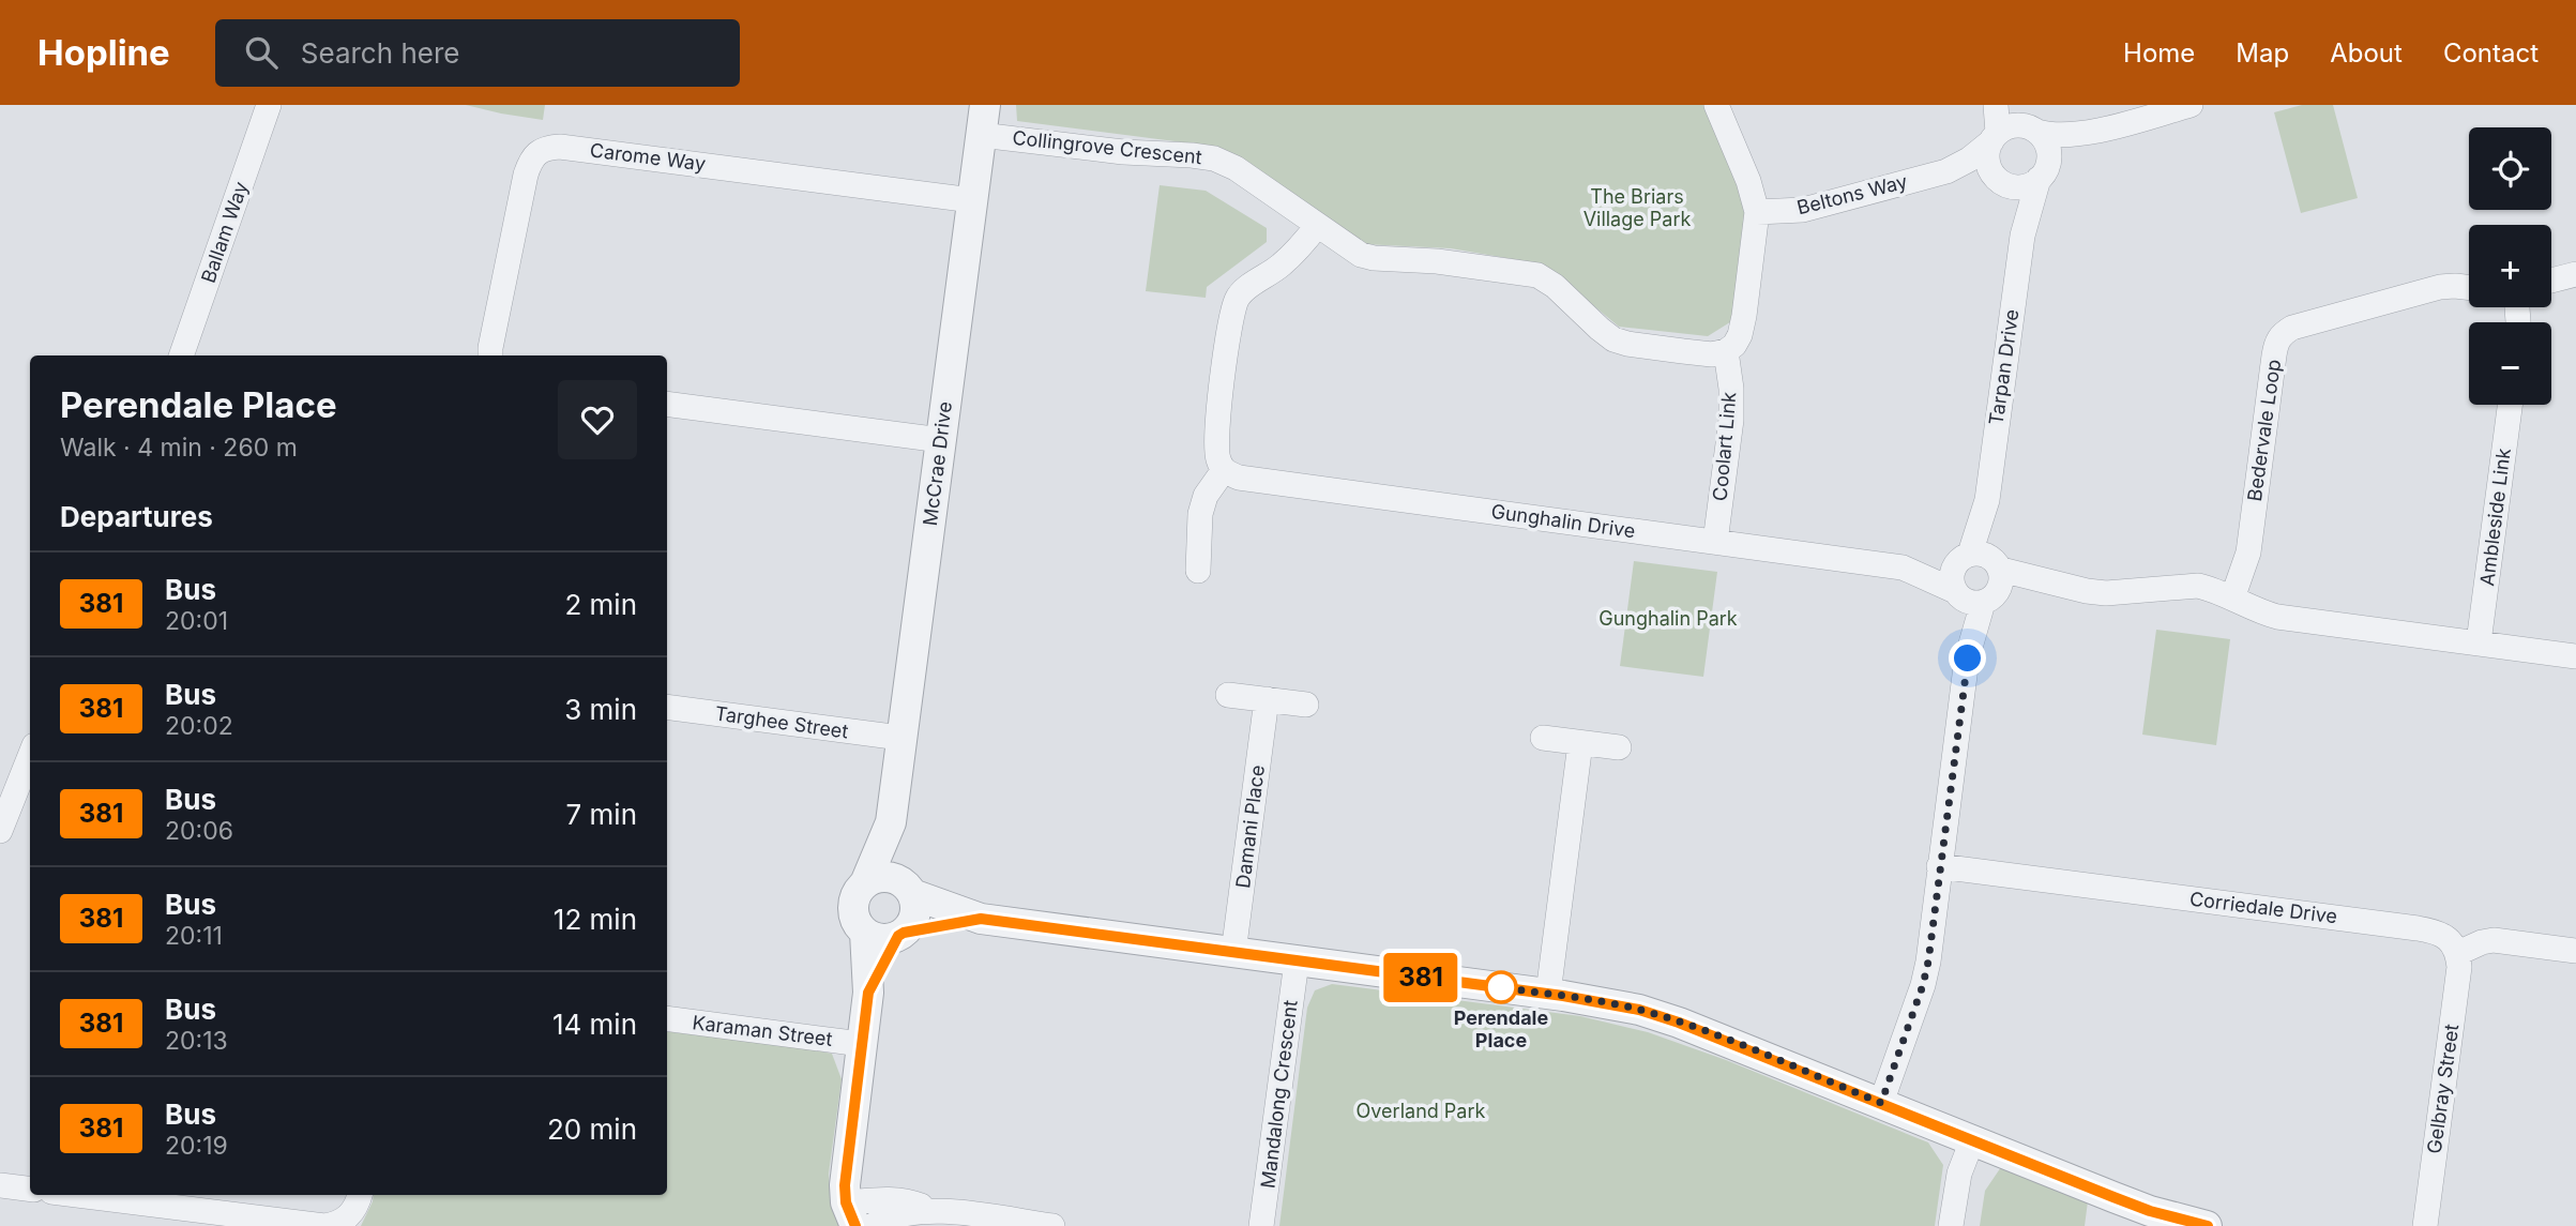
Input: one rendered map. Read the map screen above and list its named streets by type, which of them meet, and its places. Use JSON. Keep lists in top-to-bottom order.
{
  "streets": {
    "street": [
      "Collingrove Crescent",
      "Carome Way",
      "Beltons Way",
      "Ballam Way",
      "Tarpan Drive",
      "Bedervale Loop",
      "Coolart Link",
      "McCrae Drive",
      "Ambleside Link",
      "Gunghalin Drive",
      "Targhee Street",
      "Damani Place",
      "Corriedale Drive",
      "Karaman Street",
      "Gelbray Street",
      "Mandalong Crescent"
    ]
  },
  "crossings": [
    ["Collingrove Crescent", "Coolart Link"],
    ["Collingrove Crescent", "McCrae Drive"],
    ["Carome Way", "McCrae Drive"],
    ["Beltons Way", "Tarpan Drive"],
    ["Tarpan Drive", "Gunghalin Drive"],
    ["Coolart Link", "Gunghalin Drive"],
    ["McCrae Drive", "Targhee Street"],
    ["Corriedale Drive", "Gelbray Street"]
  ],
  "parks": ["The Briars Village Park", "Gunghalin Park", "Overland Park"],
  "places": ["Perendale Place"],
  "lines": ["bus line 381"],
  "page": {
    "header": "Hopline",
    "search": "Search here",
    "nav": [
      "Home",
      "Map",
      "About",
      "Contact"
    ],
    "on_map": "381",
    "map_buttons": ["+", "−"],
    "heading": [
      ["Perendale Place", "Walk · 4 min · 260 m"],
      "Departures"
    ],
    "list": [
      {
        "mark": "381",
        "name": "Bus",
        "note": "20:01",
        "value": "2 min"
      },
      {
        "mark": "381",
        "name": "Bus",
        "note": "20:02",
        "value": "3 min"
      },
      {
        "mark": "381",
        "name": "Bus",
        "note": "20:06",
        "value": "7 min"
      },
      {
        "mark": "381",
        "name": "Bus",
        "note": "20:11",
        "value": "12 min"
      },
      {
        "mark": "381",
        "name": "Bus",
        "note": "20:13",
        "value": "14 min"
      },
      {
        "mark": "381",
        "name": "Bus",
        "note": "20:19",
        "value": "20 min"
      }
    ]
  }
}
